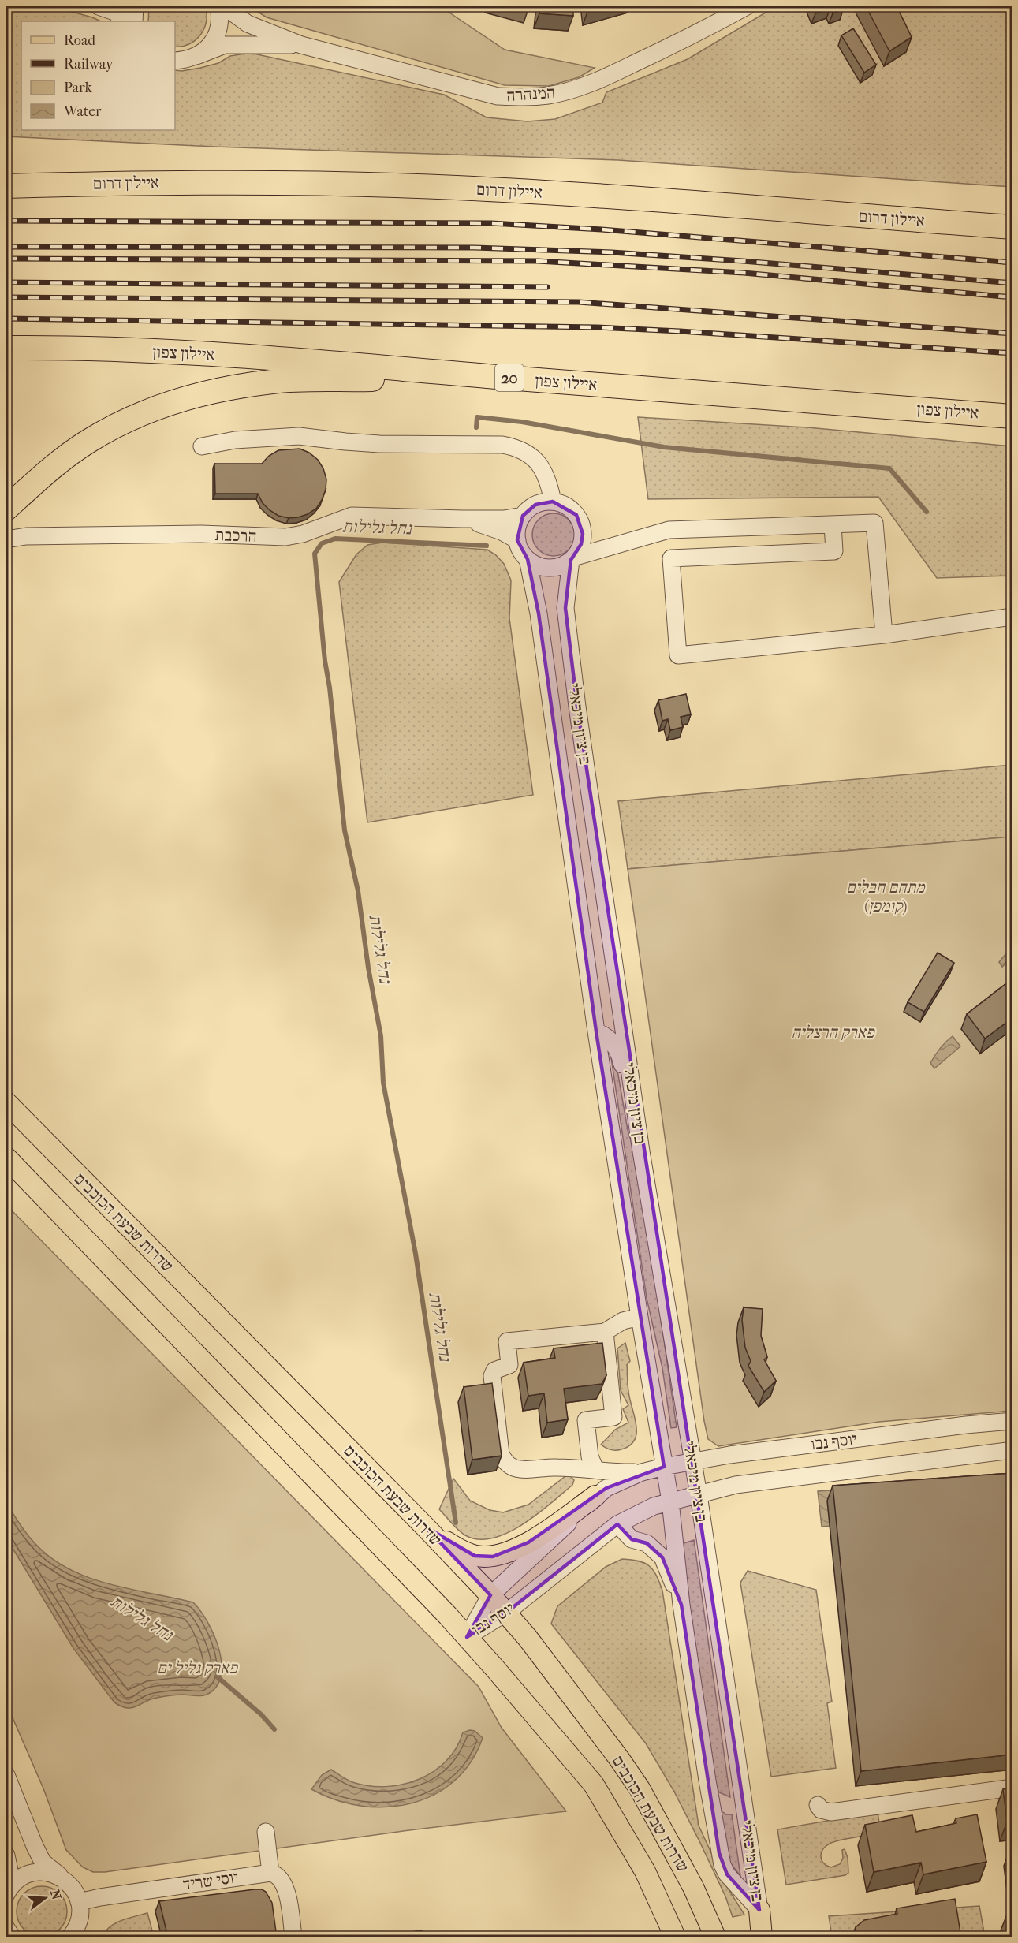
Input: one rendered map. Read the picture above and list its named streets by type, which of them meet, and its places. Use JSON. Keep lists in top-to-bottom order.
{
  "streets": {
    "highway": ["איילון דרום", "איילון צפון", "20"],
    "main road": ["שדרות שבעת הכוכבים"],
    "street": [
      "המנהרה",
      "הרכבת",
      "בן ציון מיכאלי",
      "יוסף נבו",
      "יוסי שריד"
    ]
  },
  "crossings": [
    ["הרכבת", "בן ציון מיכאלי"],
    ["בן ציון מיכאלי", "יוסף נבו"],
    ["שדרות שבעת הכוכבים", "יוסף נבו"]
  ],
  "water": ["נחל גלילות"],
  "parks": ["מתחם חבלים (קומפן)", "פארק הרצליה", "פארק גליל ים"],
  "legend": [
    "Road",
    "Railway",
    "Park",
    "Water"
  ],
  "north": "right"
}
